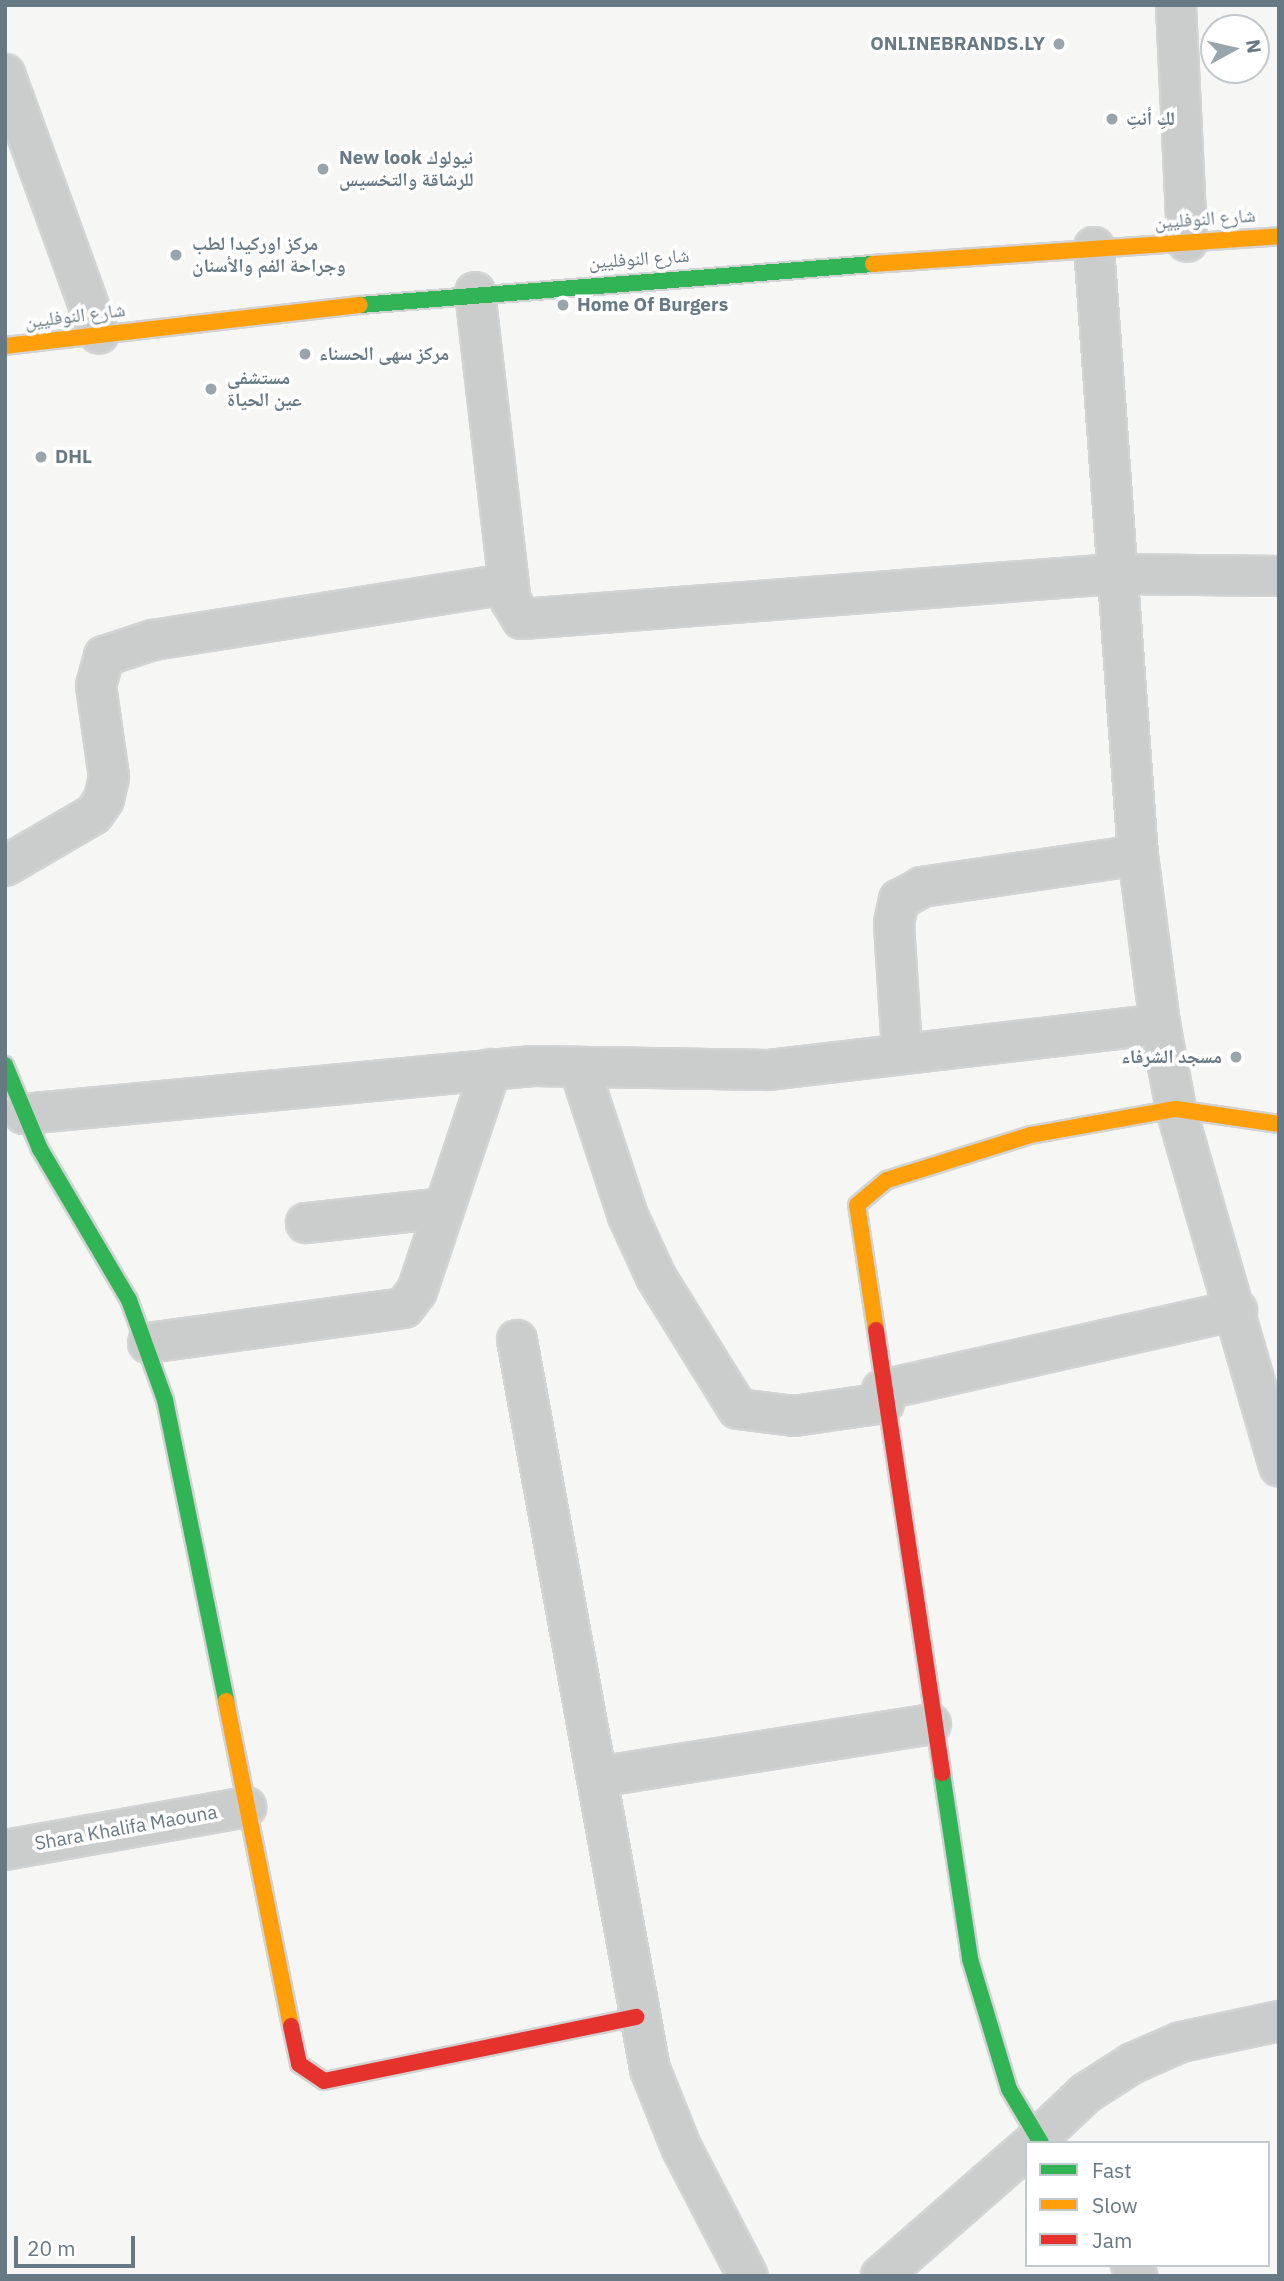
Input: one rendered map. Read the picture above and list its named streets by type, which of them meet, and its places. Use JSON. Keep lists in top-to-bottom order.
{
  "streets": {
    "street": ["شارع النوفليين", "Shara Khalifa Maouna"]
  },
  "places": [
    "ONLINEBRANDS.LY",
    "لكِ أنتِ",
    "New look نيولوك للرشاقة والتخسيس",
    "مركز اوركيدا لطب وجراحة الفم والأسنان",
    "Home Of Burgers",
    "مركز سهى الحسناء",
    "مستشفى عين الحياة",
    "DHL",
    "مسجد الشرفاء"
  ],
  "legend": ["Fast", "Slow", "Jam"],
  "scale_bar": "20 m",
  "north": "right"
}
